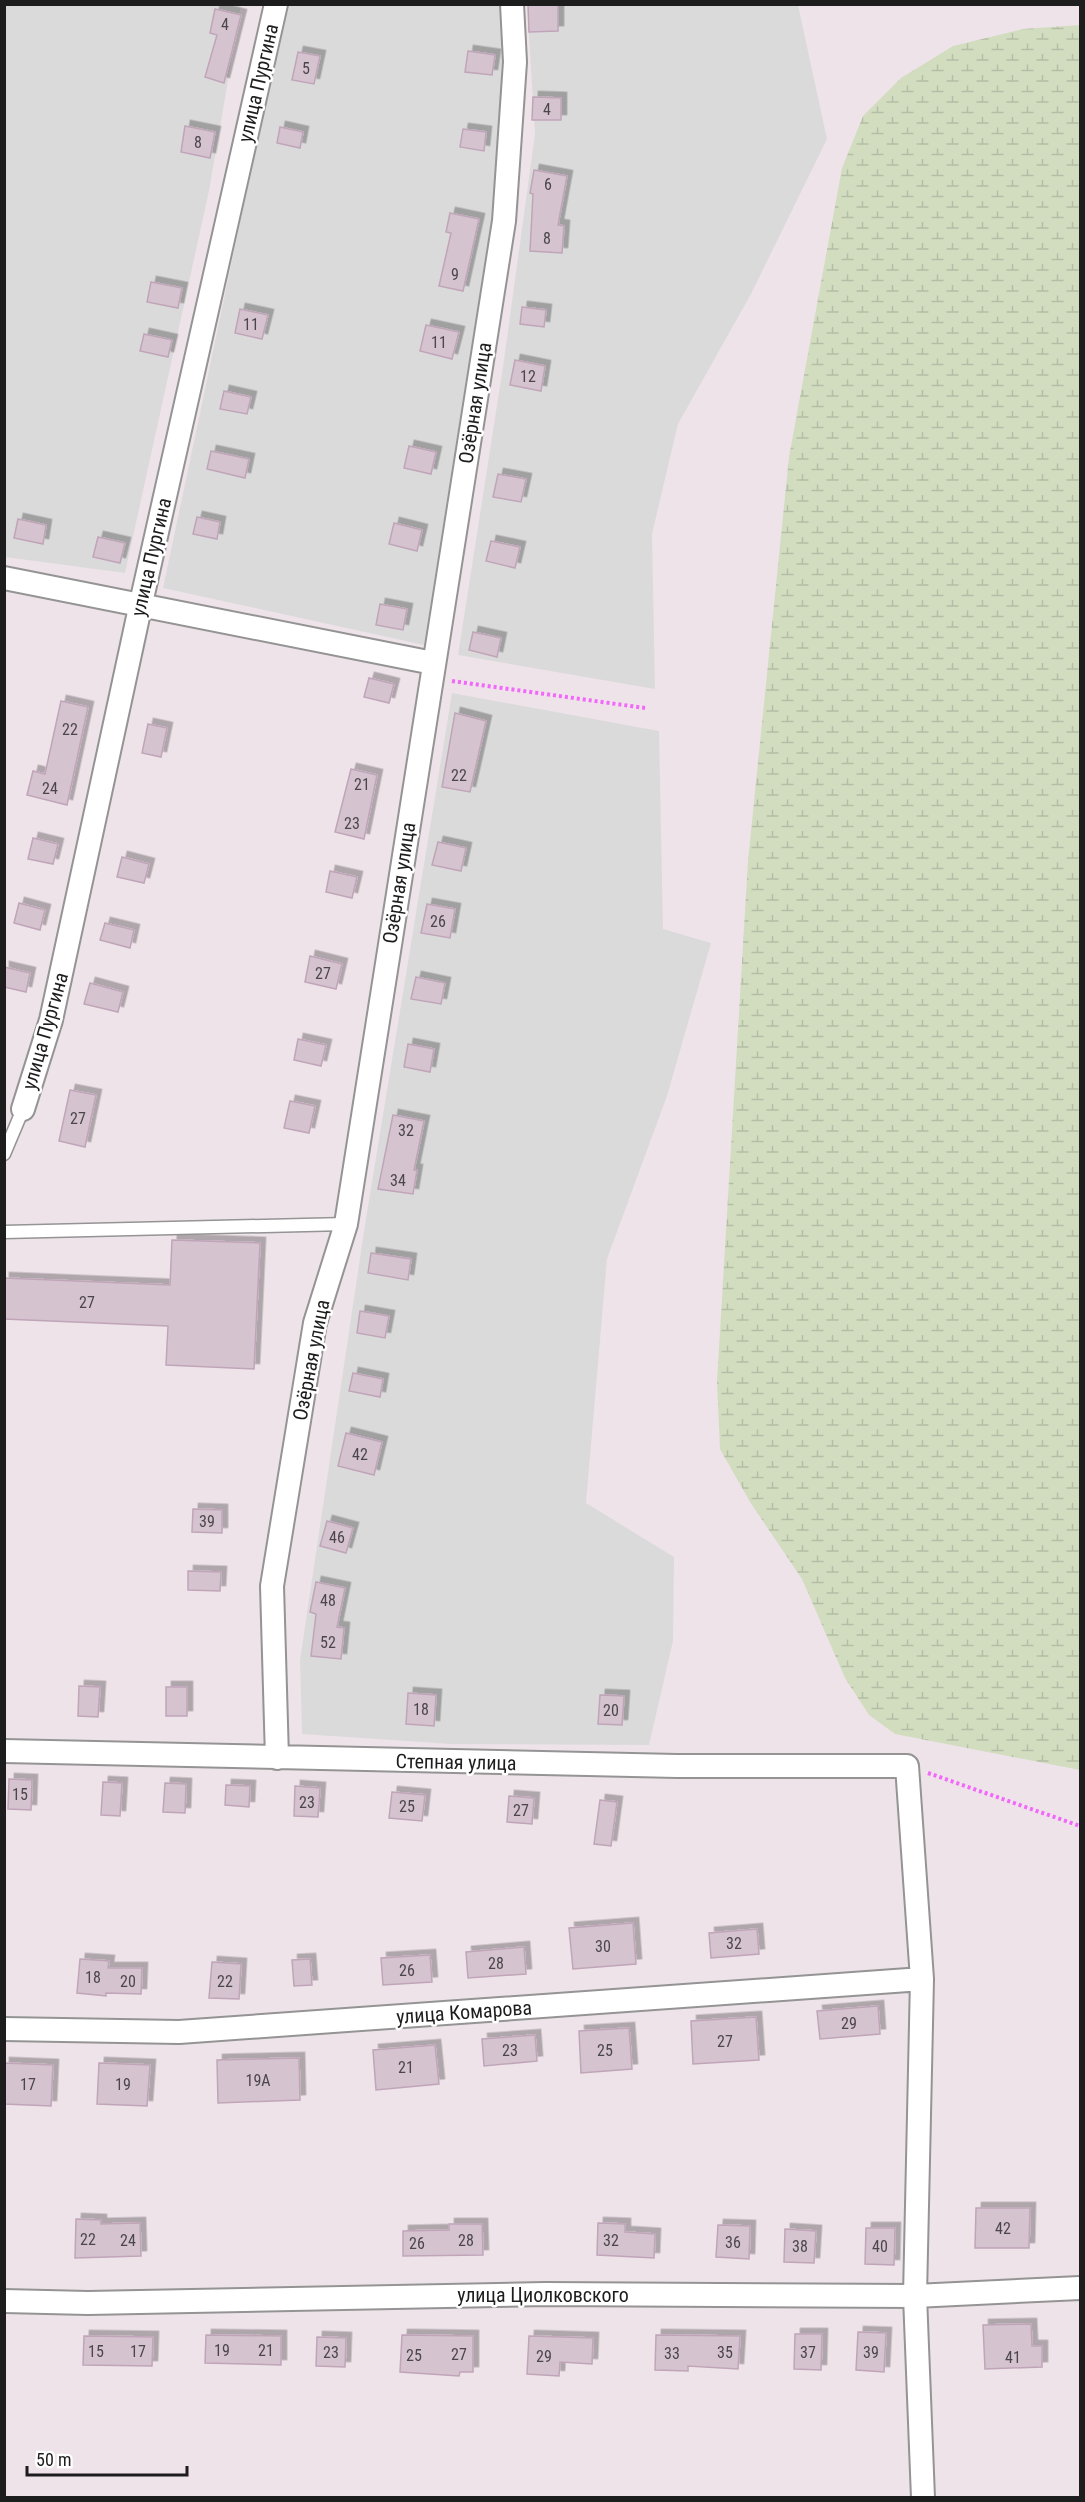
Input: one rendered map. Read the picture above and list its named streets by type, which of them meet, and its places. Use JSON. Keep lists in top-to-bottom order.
{
  "streets": {
    "street": [
      "улица Пургина",
      "Озёрная улица",
      "Степная улица",
      "улица Комарова",
      "улица Циолковского"
    ]
  },
  "crossings": [
    ["Озёрная улица", "Степная улица"]
  ],
  "house_numbers": [
    "4",
    "5",
    "4",
    "8",
    "6",
    "8",
    "9",
    "11",
    "11",
    "12",
    "22",
    "22",
    "21",
    "24",
    "23",
    "26",
    "27",
    "27",
    "32",
    "34",
    "27",
    "42",
    "39",
    "46",
    "48",
    "52",
    "18",
    "20",
    "15",
    "23",
    "25",
    "27",
    "32",
    "30",
    "28",
    "26",
    "18",
    "20",
    "22",
    "29",
    "27",
    "23",
    "25",
    "21",
    "19А",
    "17",
    "19",
    "42",
    "22",
    "24",
    "28",
    "32",
    "36",
    "26",
    "38",
    "40",
    "19",
    "21",
    "15",
    "17",
    "23",
    "35",
    "37",
    "39",
    "33",
    "27",
    "25",
    "29",
    "41"
  ],
  "scale_bar": "50 m"
}
